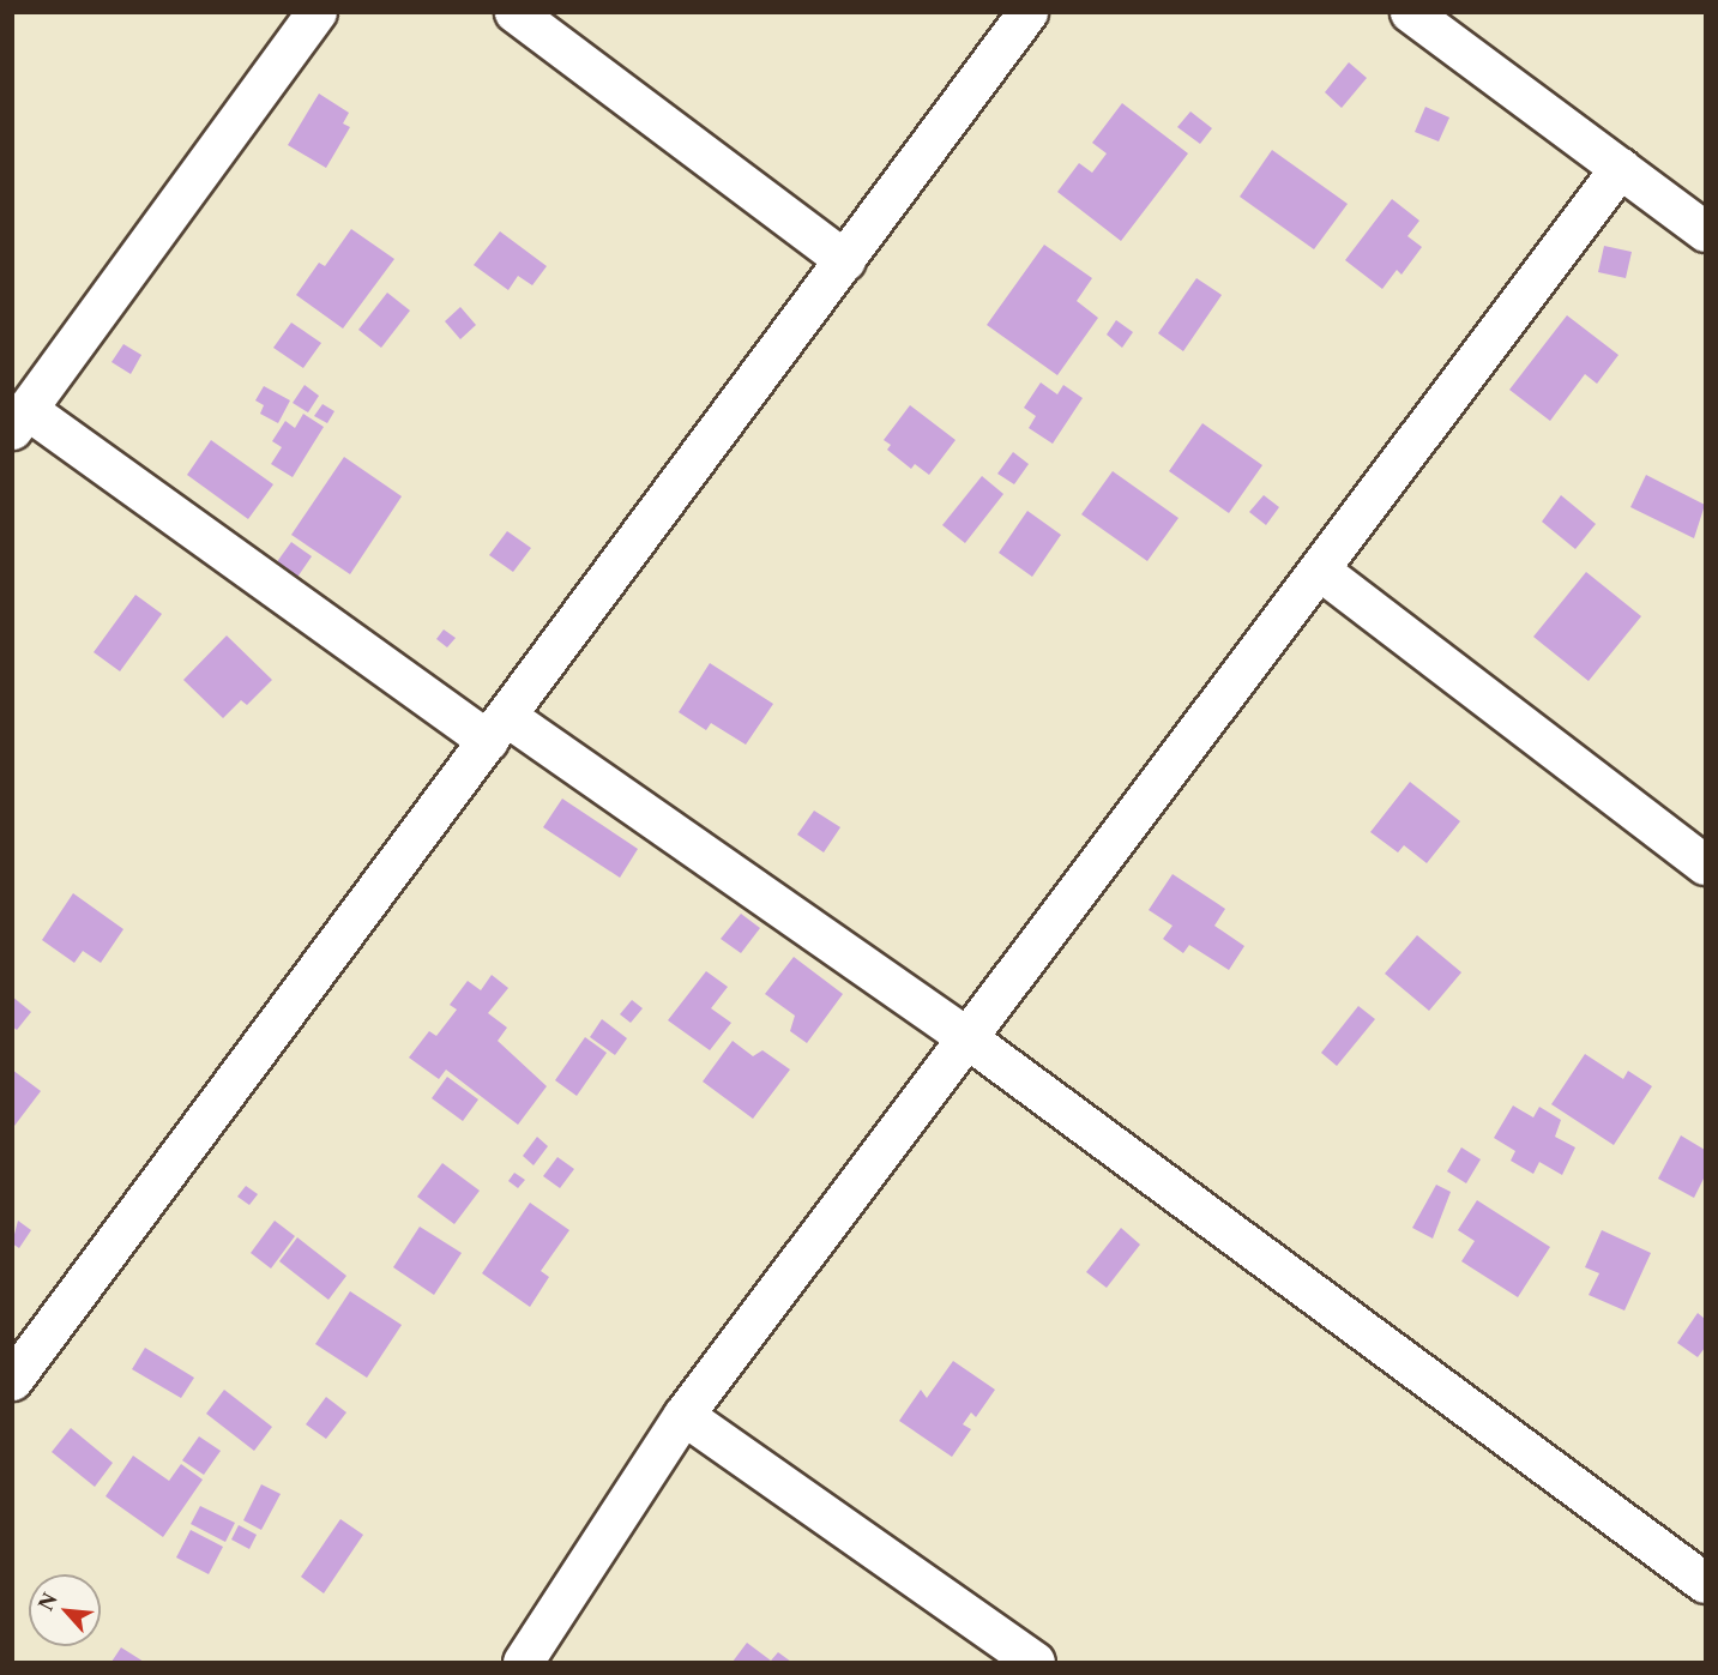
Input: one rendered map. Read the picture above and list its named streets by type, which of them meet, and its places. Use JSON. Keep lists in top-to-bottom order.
{
  "north": "top left"
}
